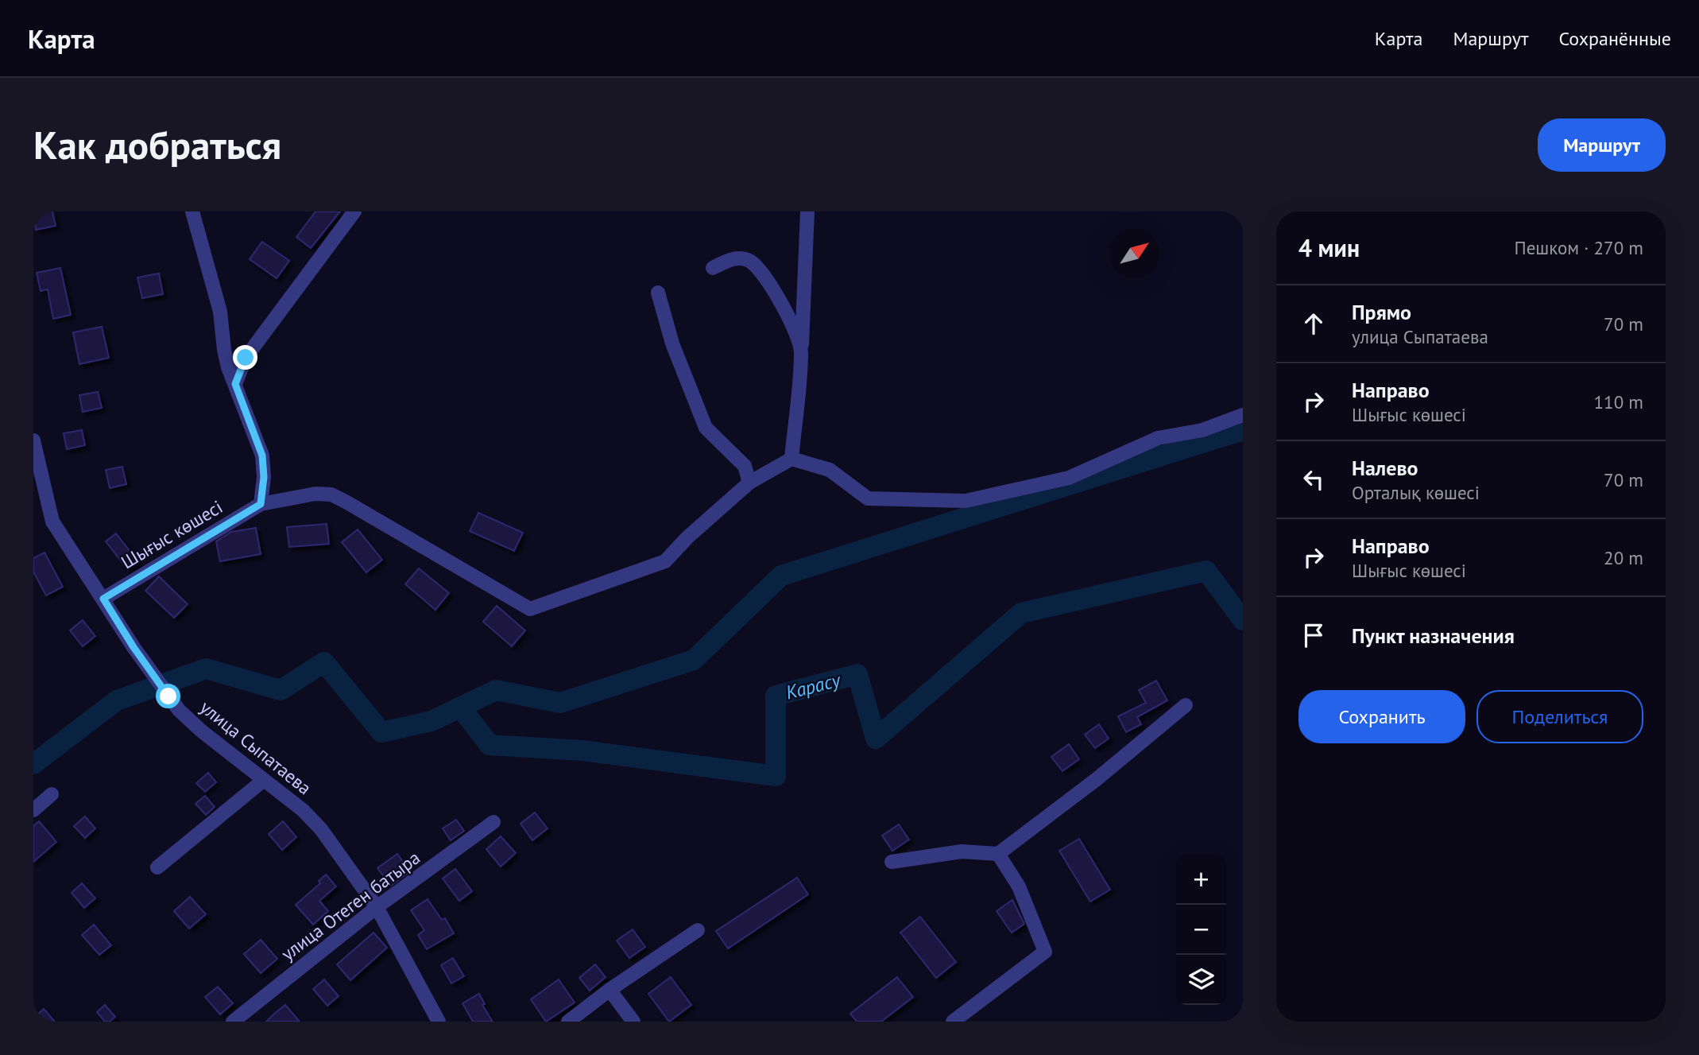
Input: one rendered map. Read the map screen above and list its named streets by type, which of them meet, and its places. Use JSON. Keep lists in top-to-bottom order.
{
  "streets": {
    "street": ["Шығыс көшесі", "улица Сыпатаева", "улица Отеген батыра"]
  },
  "crossings": [
    ["Шығыс көшесі", "улица Сыпатаева"],
    ["улица Сыпатаева", "улица Отеген батыра"]
  ],
  "water": ["Карасу"],
  "north": "top right",
  "page": {
    "header": "Карта",
    "nav": ["Карта", "Маршрут", "Сохранённые"],
    "buttons": [
      "Маршрут",
      ["Сохранить", "Поделиться"]
    ],
    "title": "Как добраться",
    "heading": ["4 мин", "Пешком · 270 m"],
    "list": [
      ["Прямо", "улица Сыпатаева", "70 m"],
      ["Направо", "Шығыс көшесі", "110 m"],
      ["Налево", "Орталық көшесі", "70 m"],
      ["Направо", "Шығыс көшесі", "20 m"],
      "Пункт назначения"
    ],
    "map_buttons": ["+", "−"]
  }
}
